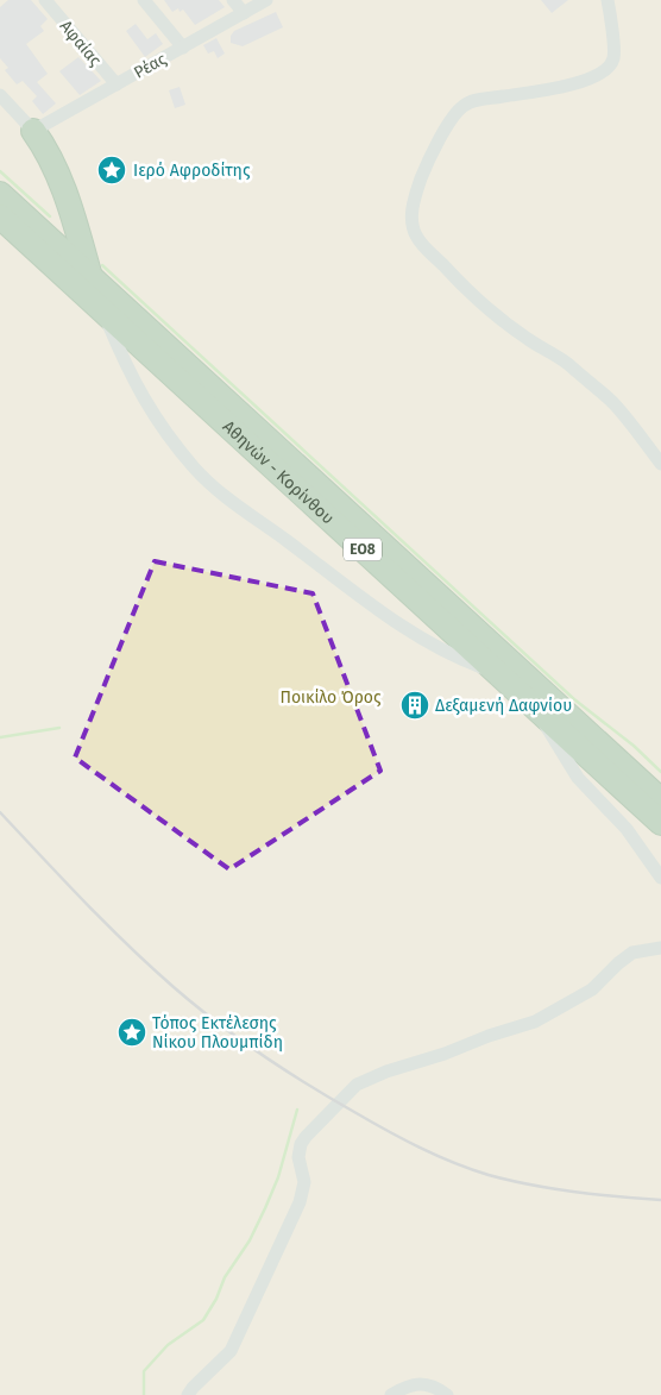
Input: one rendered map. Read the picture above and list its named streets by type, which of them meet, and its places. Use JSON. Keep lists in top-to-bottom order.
{
  "streets": {
    "highway": ["Αθηνών - Κορίνθου", "ΕΟ8"],
    "street": ["Αφαίας", "Ρέας"]
  },
  "crossings": [
    ["Αφαίας", "Ρέας"]
  ],
  "parks": ["Ποικίλο Όρος"],
  "places": {
    "place": ["Ιερό Αφροδίτης", "Τόπος Εκτέλεσης Νίκου Πλουμπίδη"],
    "building": ["Δεξαμενή Δαφνίου"]
  }
}
